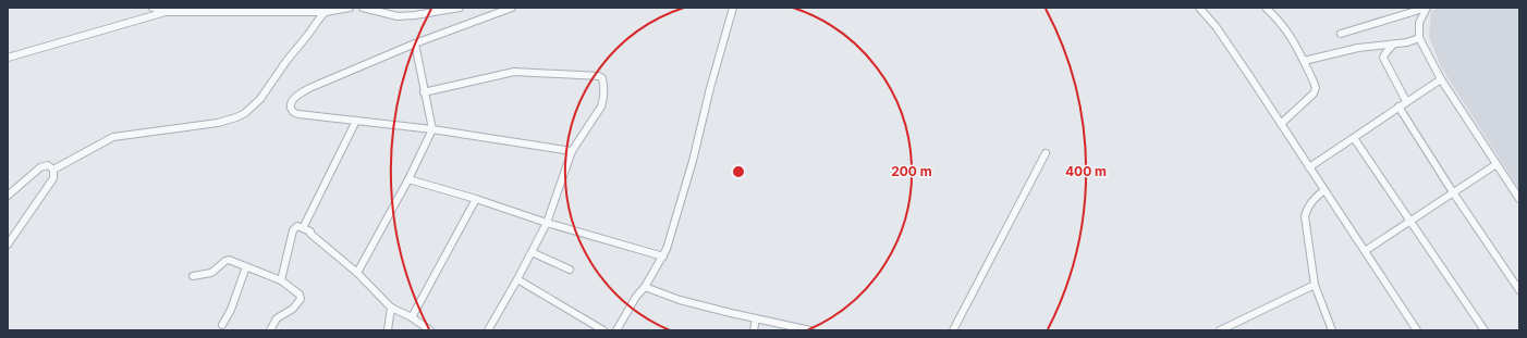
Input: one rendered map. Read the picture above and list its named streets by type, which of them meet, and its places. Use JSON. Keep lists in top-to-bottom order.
{
  "rings": ["200 m", "400 m"]
}
